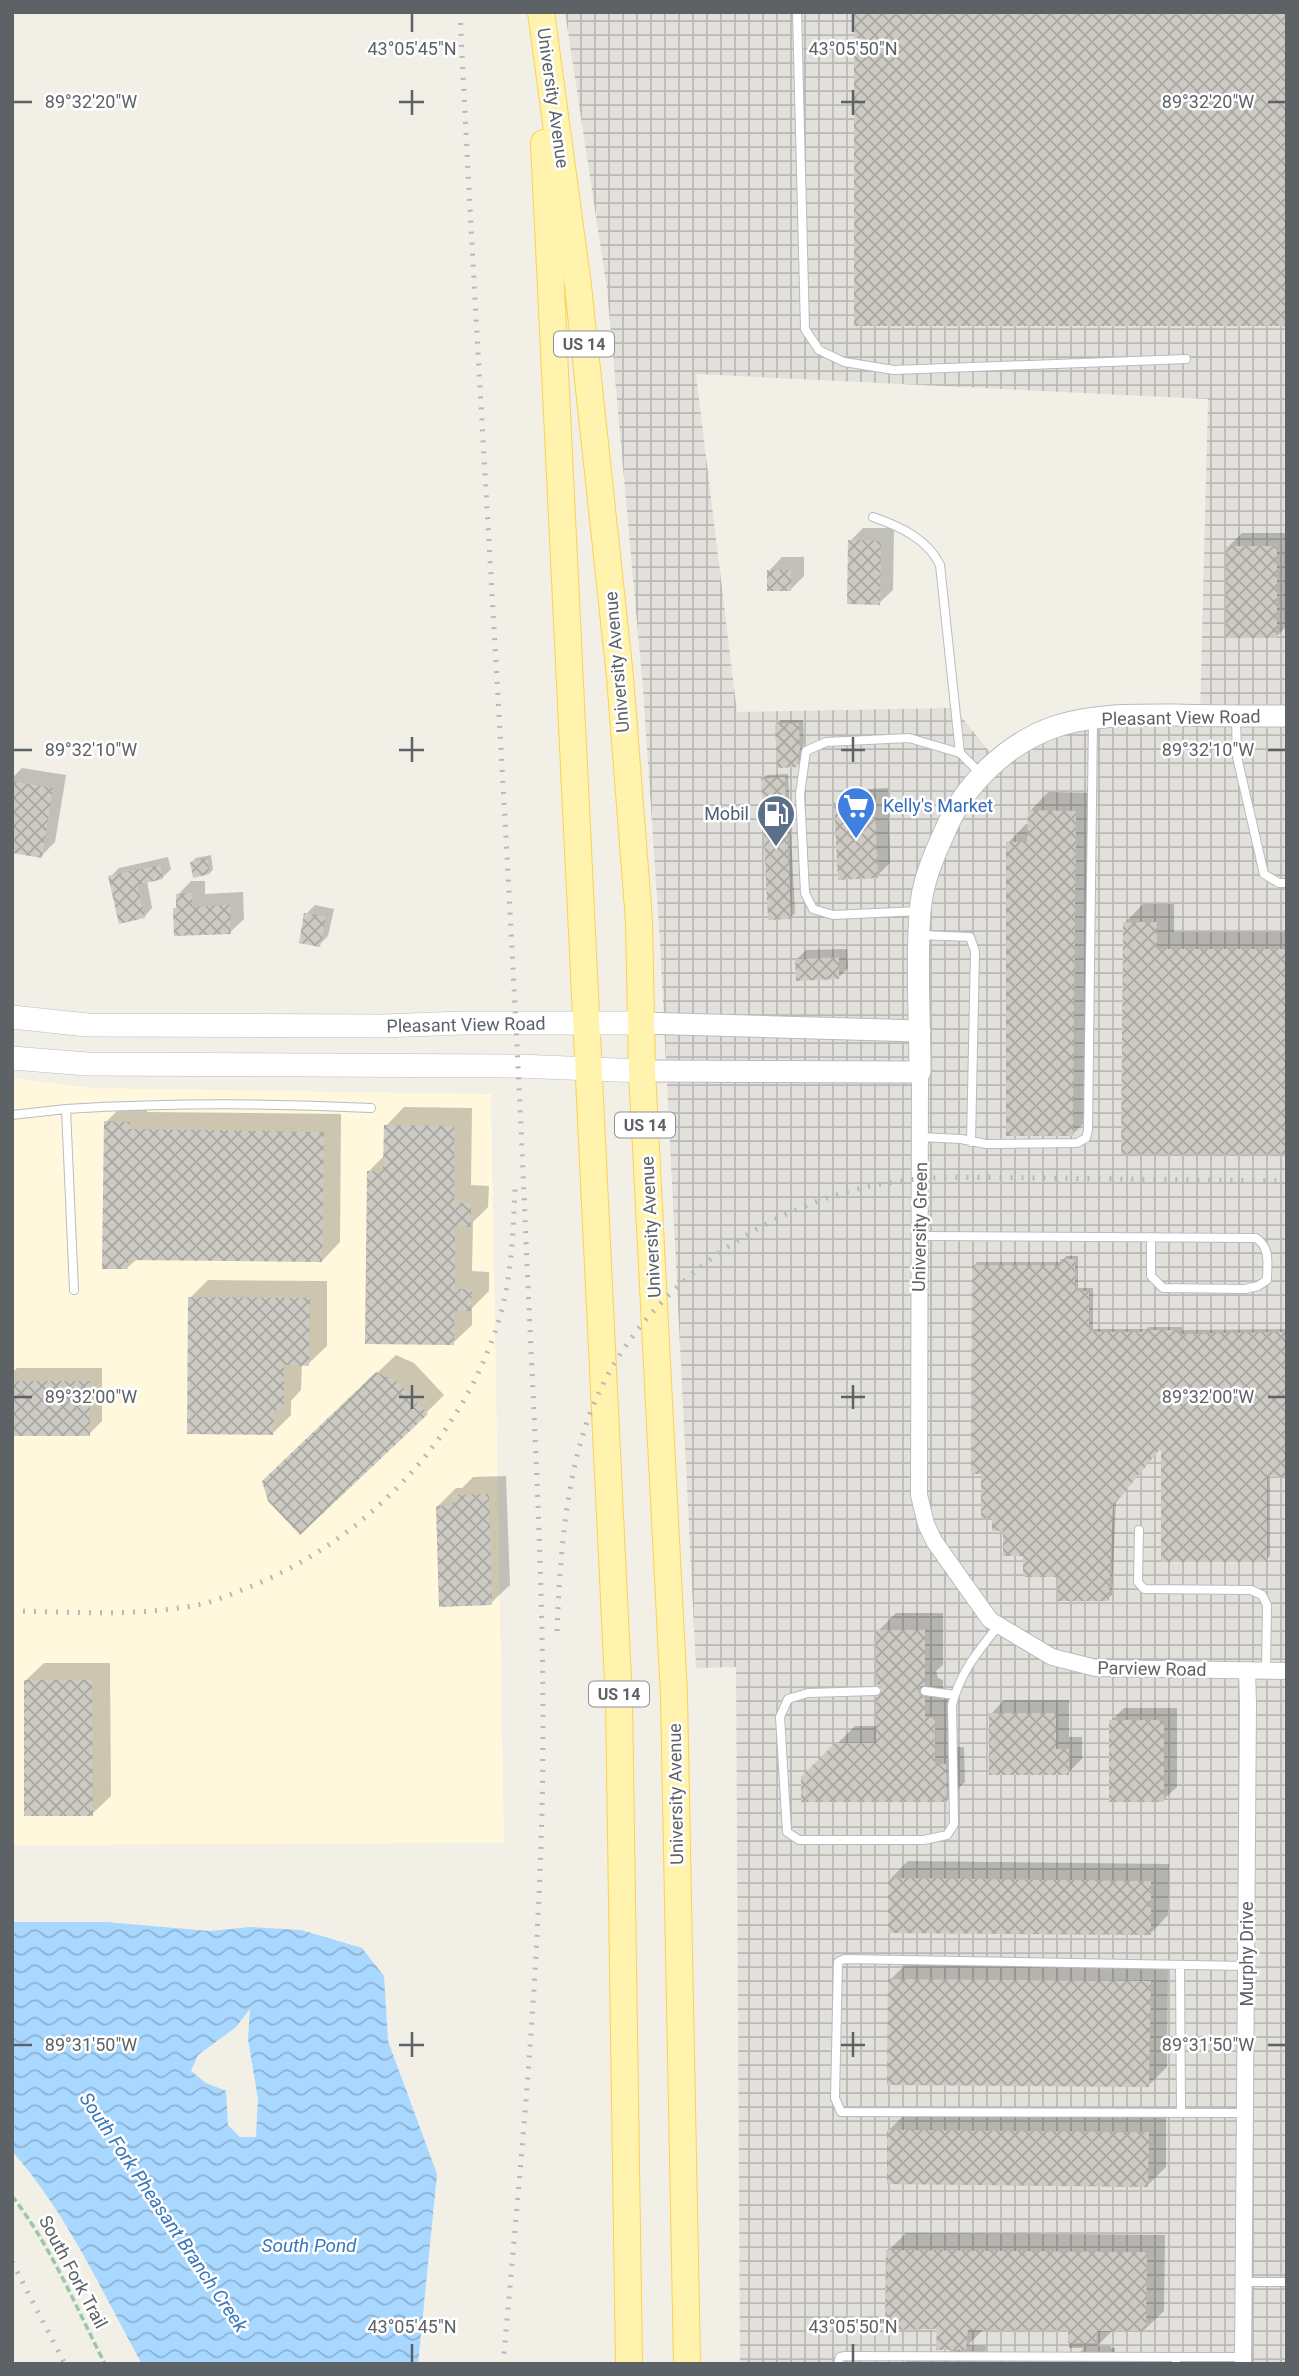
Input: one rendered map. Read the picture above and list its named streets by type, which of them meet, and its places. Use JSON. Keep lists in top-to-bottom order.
{
  "streets": {
    "main road": ["University Avenue", "US 14", "Pleasant View Road"],
    "street": ["University Green", "Parview Road", "Murphy Drive"],
    "path": ["South Fork Trail"]
  },
  "crossings": [
    ["University Avenue", "Pleasant View Road"],
    ["Pleasant View Road", "University Green"],
    ["University Green", "Parview Road"],
    ["Parview Road", "Murphy Drive"]
  ],
  "water": ["South Fork Pheasant Branch Creek", "South Pond"],
  "places": {
    "supermarket": ["Kelly's Market"],
    "fuel station": ["Mobil"]
  },
  "coordinates": [
    "43°05'45\"N",
    "43°05'50\"N",
    "89°32'20\"W",
    "89°32'10\"W",
    "89°32'00\"W",
    "89°31'50\"W"
  ]
}
